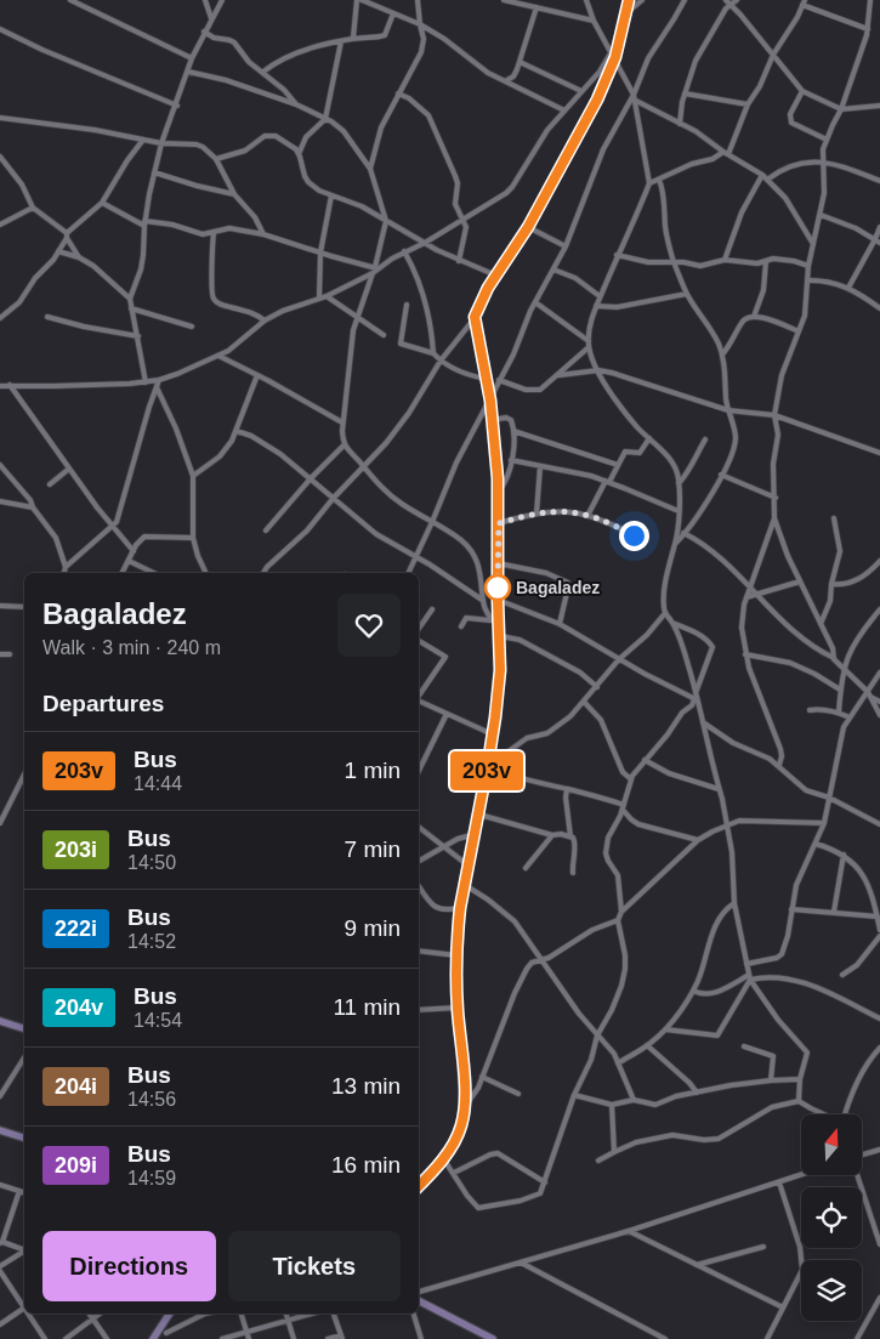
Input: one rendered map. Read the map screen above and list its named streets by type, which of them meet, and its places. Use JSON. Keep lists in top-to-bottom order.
{
  "places": ["Bagaladez"],
  "lines": ["bus line 203v"],
  "north": "top",
  "page": {
    "on_map": "203v",
    "heading": [
      ["Bagaladez", "Walk · 3 min · 240 m"],
      "Departures"
    ],
    "list": [
      {
        "mark": "203v",
        "name": "Bus",
        "note": "14:44",
        "value": "1 min"
      },
      {
        "mark": "203i",
        "name": "Bus",
        "note": "14:50",
        "value": "7 min"
      },
      {
        "mark": "222i",
        "name": "Bus",
        "note": "14:52",
        "value": "9 min"
      },
      {
        "mark": "204v",
        "name": "Bus",
        "note": "14:54",
        "value": "11 min"
      },
      {
        "mark": "204i",
        "name": "Bus",
        "note": "14:56",
        "value": "13 min"
      },
      {
        "mark": "209i",
        "name": "Bus",
        "note": "14:59",
        "value": "16 min"
      }
    ],
    "buttons": ["Directions", "Tickets"]
  }
}
